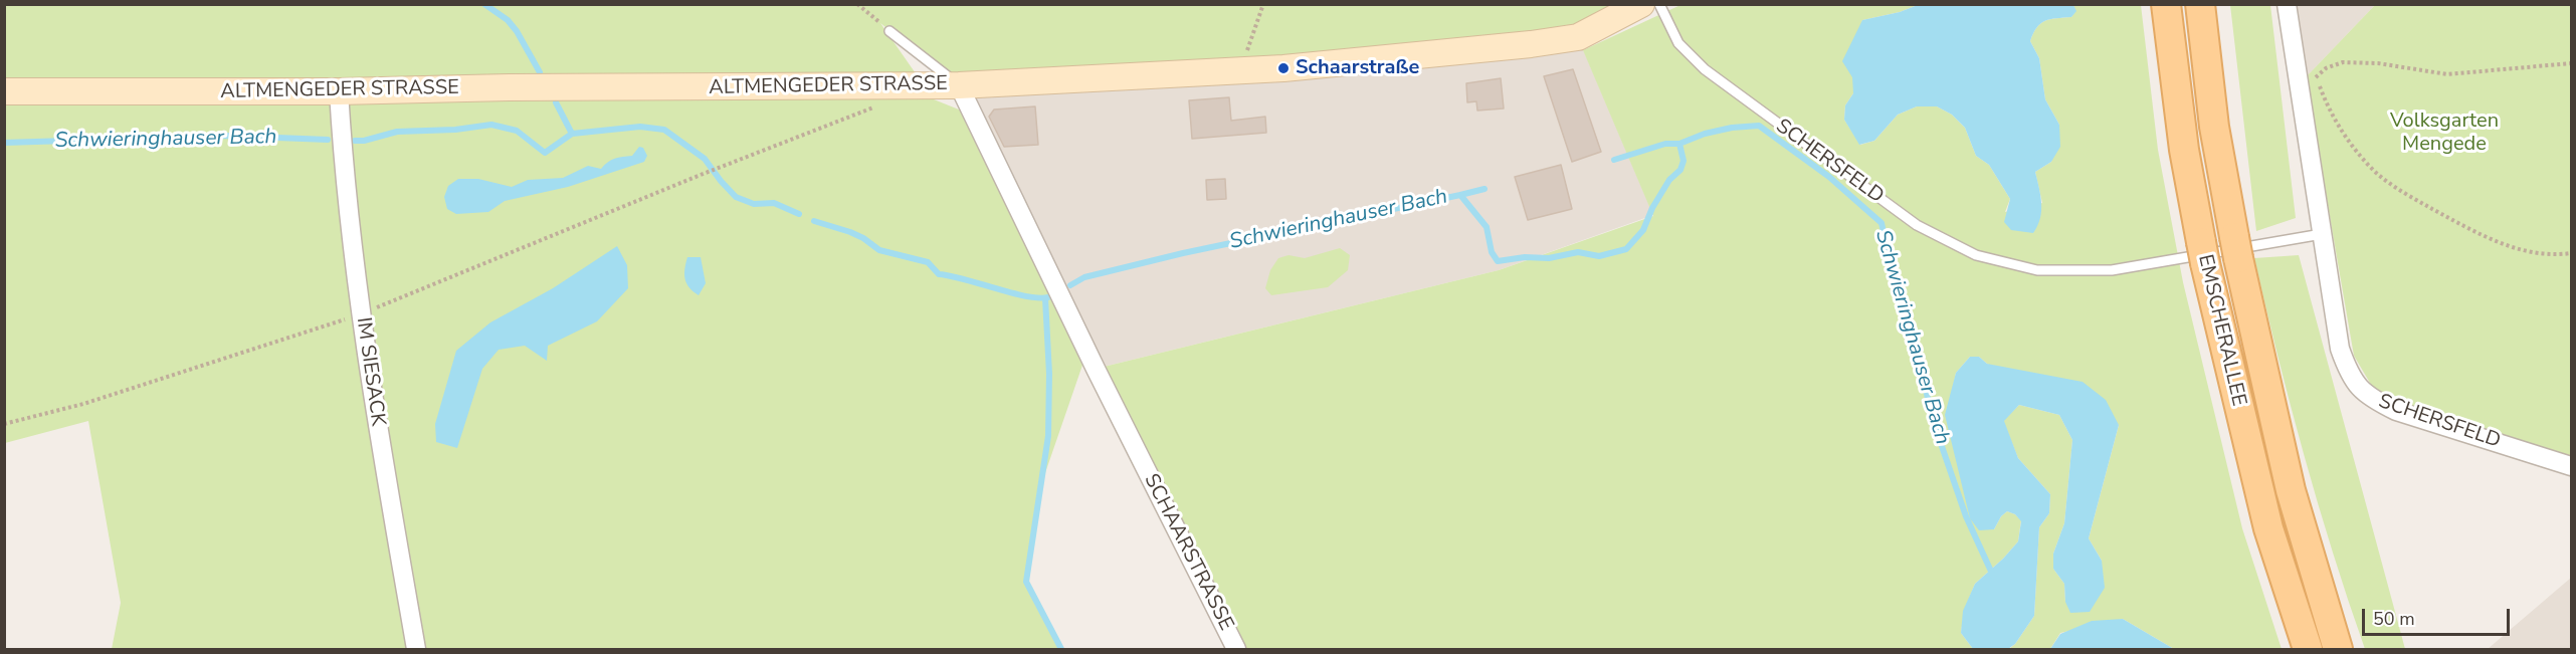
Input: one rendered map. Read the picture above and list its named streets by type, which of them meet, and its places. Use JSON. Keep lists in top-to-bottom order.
{
  "streets": {
    "main road": ["EMSCHERALLEE"],
    "street": [
      "ALTMENGEDER STRASSE",
      "SCHERSFELD",
      "IM SIESACK",
      "SCHAARSTRASSE"
    ]
  },
  "crossings": [
    ["ALTMENGEDER STRASSE", "IM SIESACK"],
    ["ALTMENGEDER STRASSE", "SCHAARSTRASSE"]
  ],
  "water": ["Schwieringhauser Bach"],
  "parks": ["Volksgarten Mengede"],
  "places": ["Schaarstraße"],
  "scale_bar": "50 m"
}
